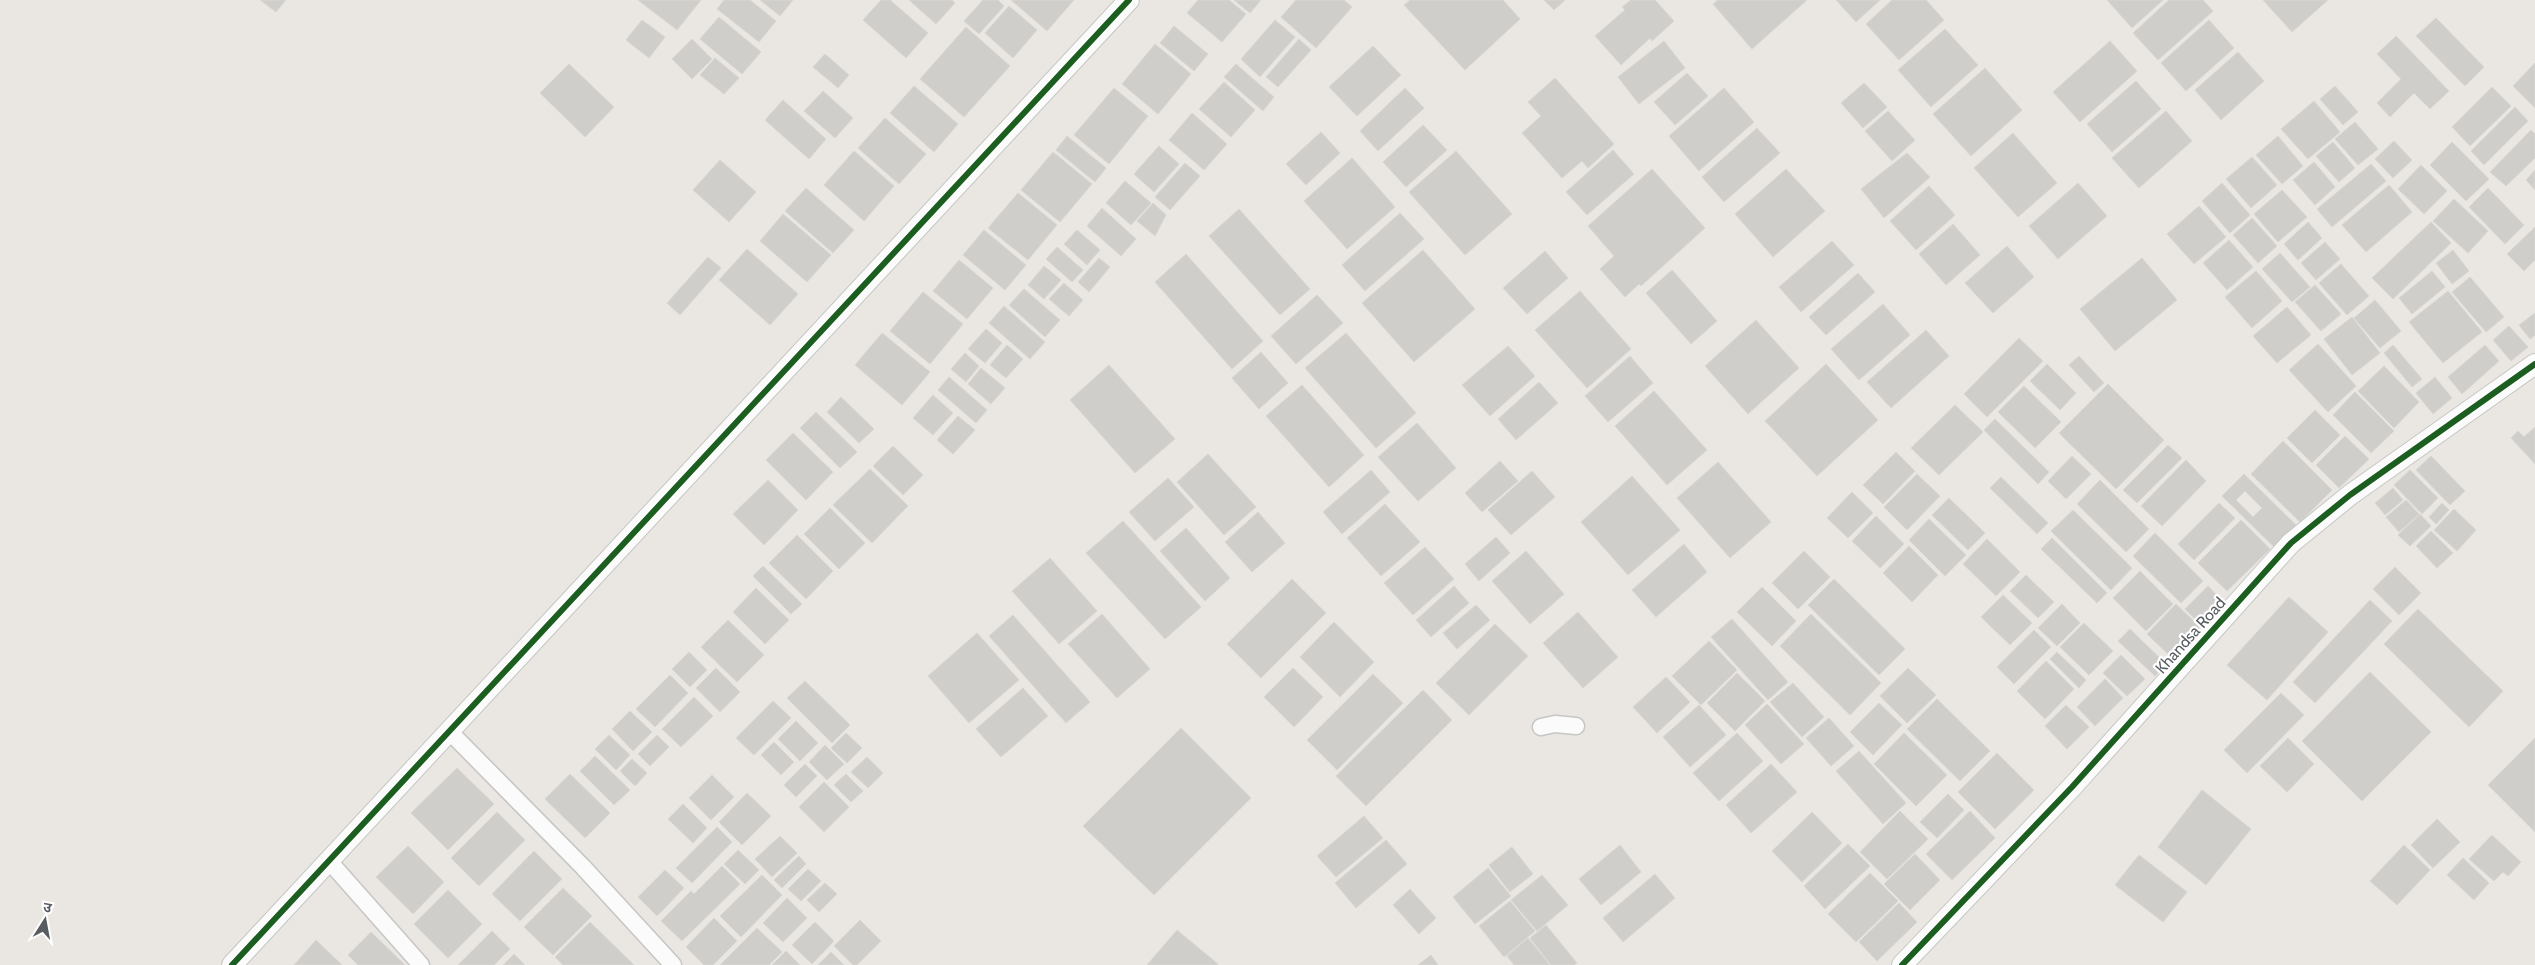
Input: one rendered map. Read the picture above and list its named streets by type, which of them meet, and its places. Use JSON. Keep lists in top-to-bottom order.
{
  "streets": {
    "street": ["Khandsa Road"]
  },
  "north": "top"
}
